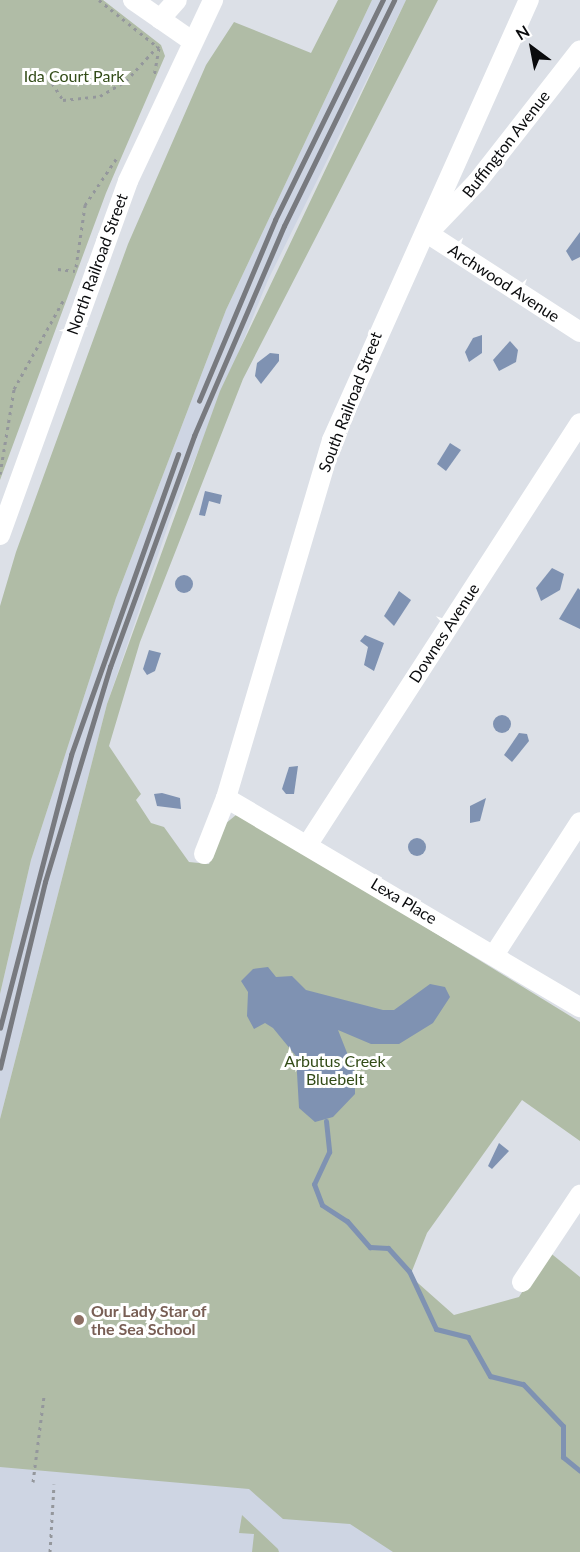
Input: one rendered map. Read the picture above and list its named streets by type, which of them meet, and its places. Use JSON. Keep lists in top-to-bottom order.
{
  "streets": {
    "street": [
      "Buffington Avenue",
      "North Railroad Street",
      "Archwood Avenue",
      "South Railroad Street",
      "Downes Avenue",
      "Lexa Place"
    ]
  },
  "crossings": [
    ["Buffington Avenue", "Archwood Avenue"],
    ["Buffington Avenue", "South Railroad Street"],
    ["Archwood Avenue", "South Railroad Street"],
    ["South Railroad Street", "Lexa Place"],
    ["Downes Avenue", "Lexa Place"]
  ],
  "parks": ["Ida Court Park", "Arbutus Creek Bluebelt"],
  "places": ["Our Lady Star of the Sea School"],
  "north": "top left"
}
